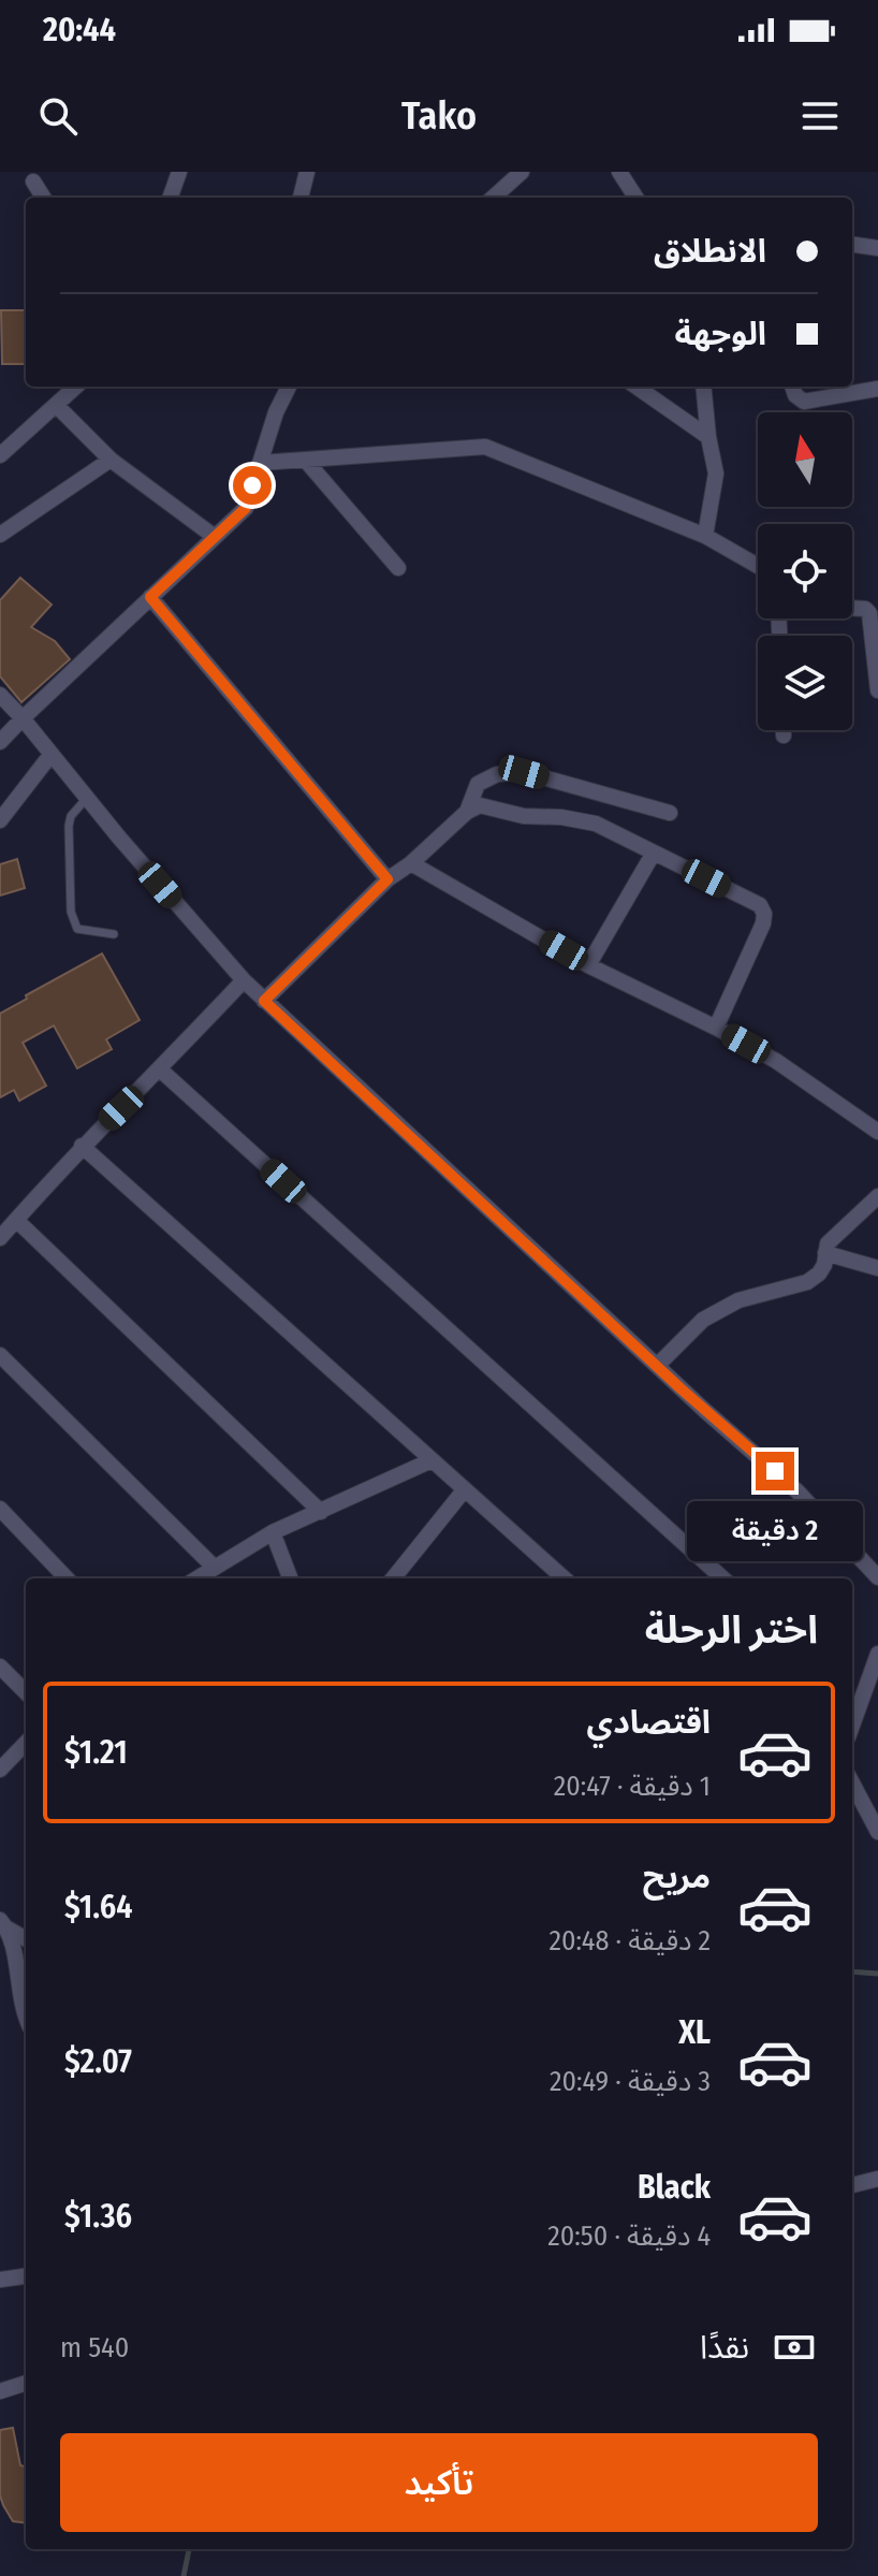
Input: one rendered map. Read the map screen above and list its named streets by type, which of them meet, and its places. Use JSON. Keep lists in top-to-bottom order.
{
  "north": "top",
  "page": {
    "status": "20:44",
    "header": "Tako",
    "banner": ["الانطلاق", "الوجهة"],
    "bubble": "2 دقيقة",
    "heading": "اختر الرحلة",
    "list": [
      {
        "name": "اقتصادي",
        "note": "1 دقيقة · 20:47",
        "value": "$1.21"
      },
      {
        "name": "مريح",
        "note": "2 دقيقة · 20:48",
        "value": "$1.64"
      },
      {
        "name": "XL",
        "note": "3 دقيقة · 20:49",
        "value": "$2.07"
      },
      {
        "name": "Black",
        "note": "4 دقيقة · 20:50",
        "value": "$1.36"
      }
    ],
    "pay": ["نقدًا", "540 m"],
    "buttons": "تأكيد"
  }
}
